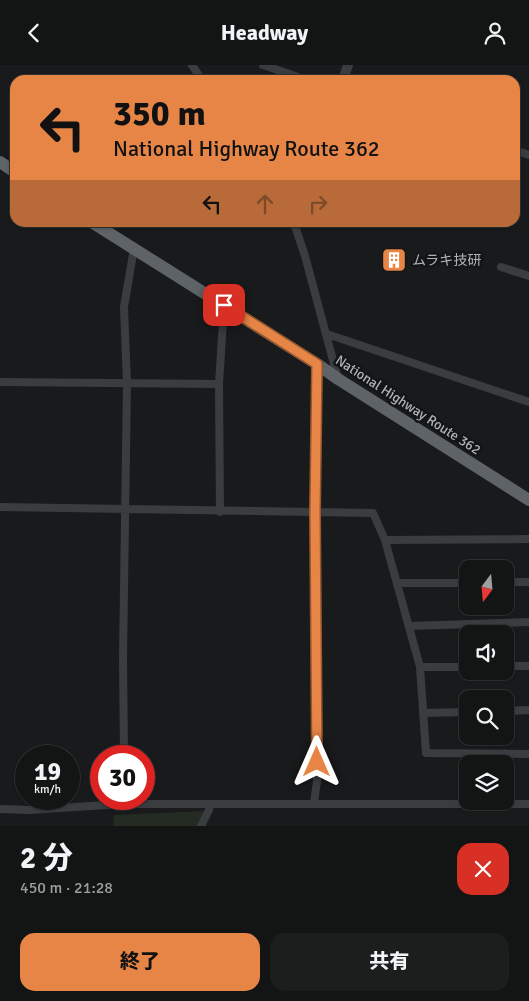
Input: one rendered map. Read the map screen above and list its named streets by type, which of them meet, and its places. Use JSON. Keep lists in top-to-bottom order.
{
  "streets": {
    "highway": ["National Highway Route 362"]
  },
  "places": {
    "building": ["ムラキ技研"]
  },
  "north": "bottom",
  "page": {
    "header": "Headway",
    "turn": ["350 m", "National Highway Route 362"],
    "speed": "19 km/h",
    "limit": "30",
    "heading": ["2 分", "450 m · 21:28"],
    "buttons": ["終了", "共有"]
  }
}
